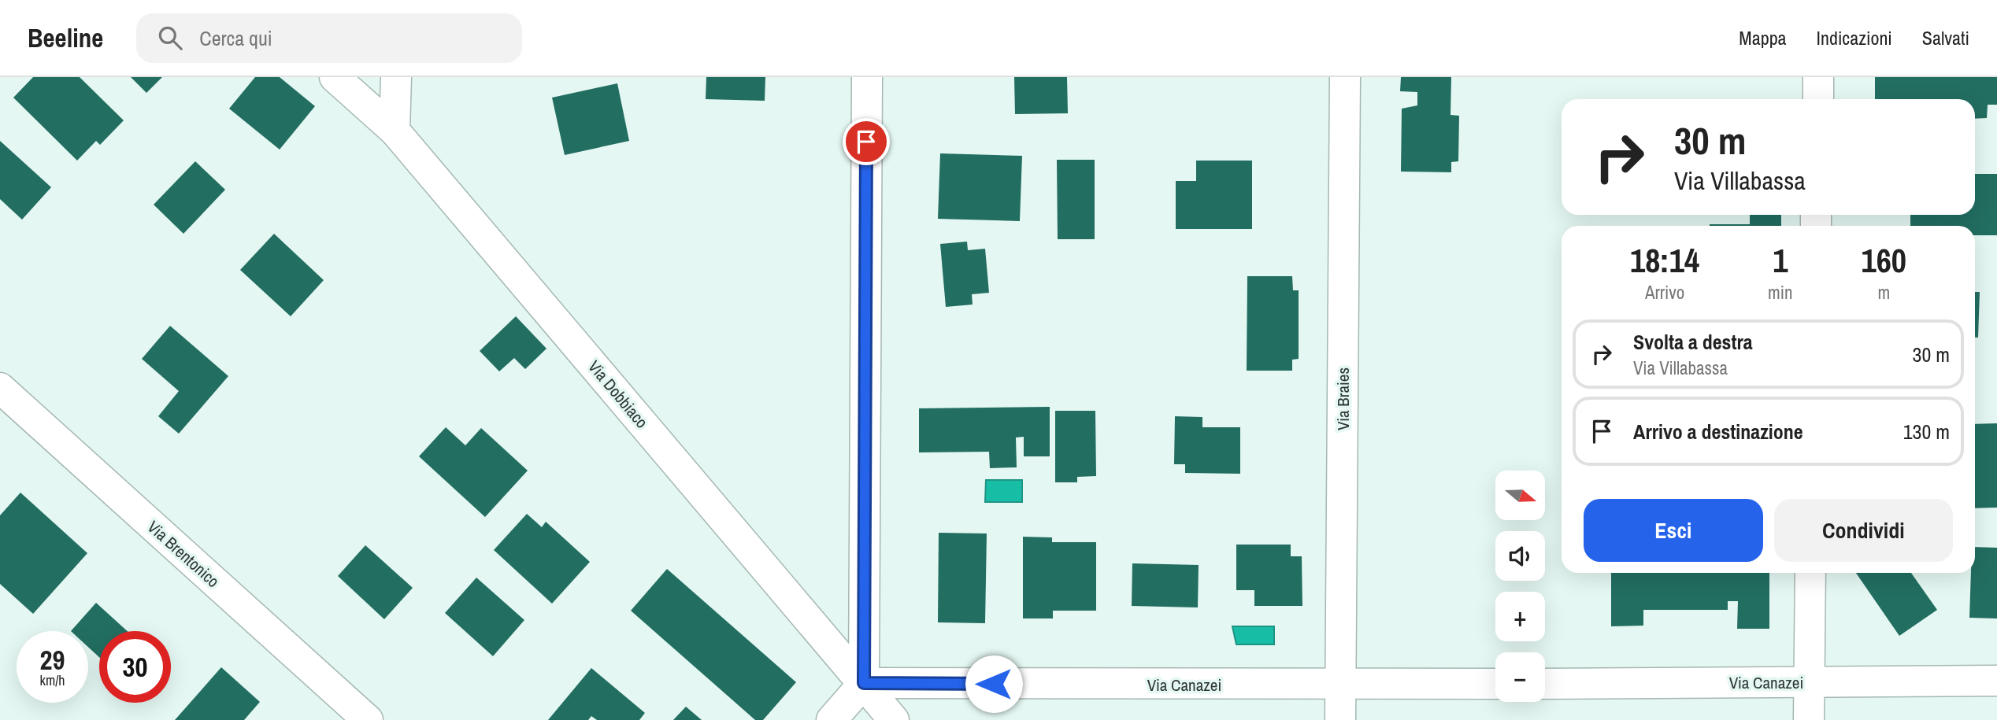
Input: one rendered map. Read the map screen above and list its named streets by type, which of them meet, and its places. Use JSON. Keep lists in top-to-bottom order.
{
  "streets": {
    "street": [
      "Via Dobbiaco",
      "Via Braies",
      "Via Brentonico",
      "Via Canazei"
    ]
  },
  "crossings": [
    ["Via Dobbiaco", "Via Canazei"],
    ["Via Braies", "Via Canazei"]
  ],
  "north": "right",
  "page": {
    "header": "Beeline",
    "search": "Cerca qui",
    "nav": ["Mappa", "Indicazioni", "Salvati"],
    "turn": ["30 m", "Via Villabassa"],
    "eta": [
      "18:14",
      "Arrivo",
      "1",
      "min",
      "160",
      "m"
    ],
    "list": [
      {
        "name": "Svolta a destra",
        "note": "Via Villabassa",
        "value": "30 m"
      },
      {
        "name": "Arrivo a destinazione",
        "value": "130 m"
      }
    ],
    "map_buttons": ["+", "−"],
    "buttons": ["Esci", "Condividi"],
    "speed": "29 km/h",
    "limit": "30"
  }
}
